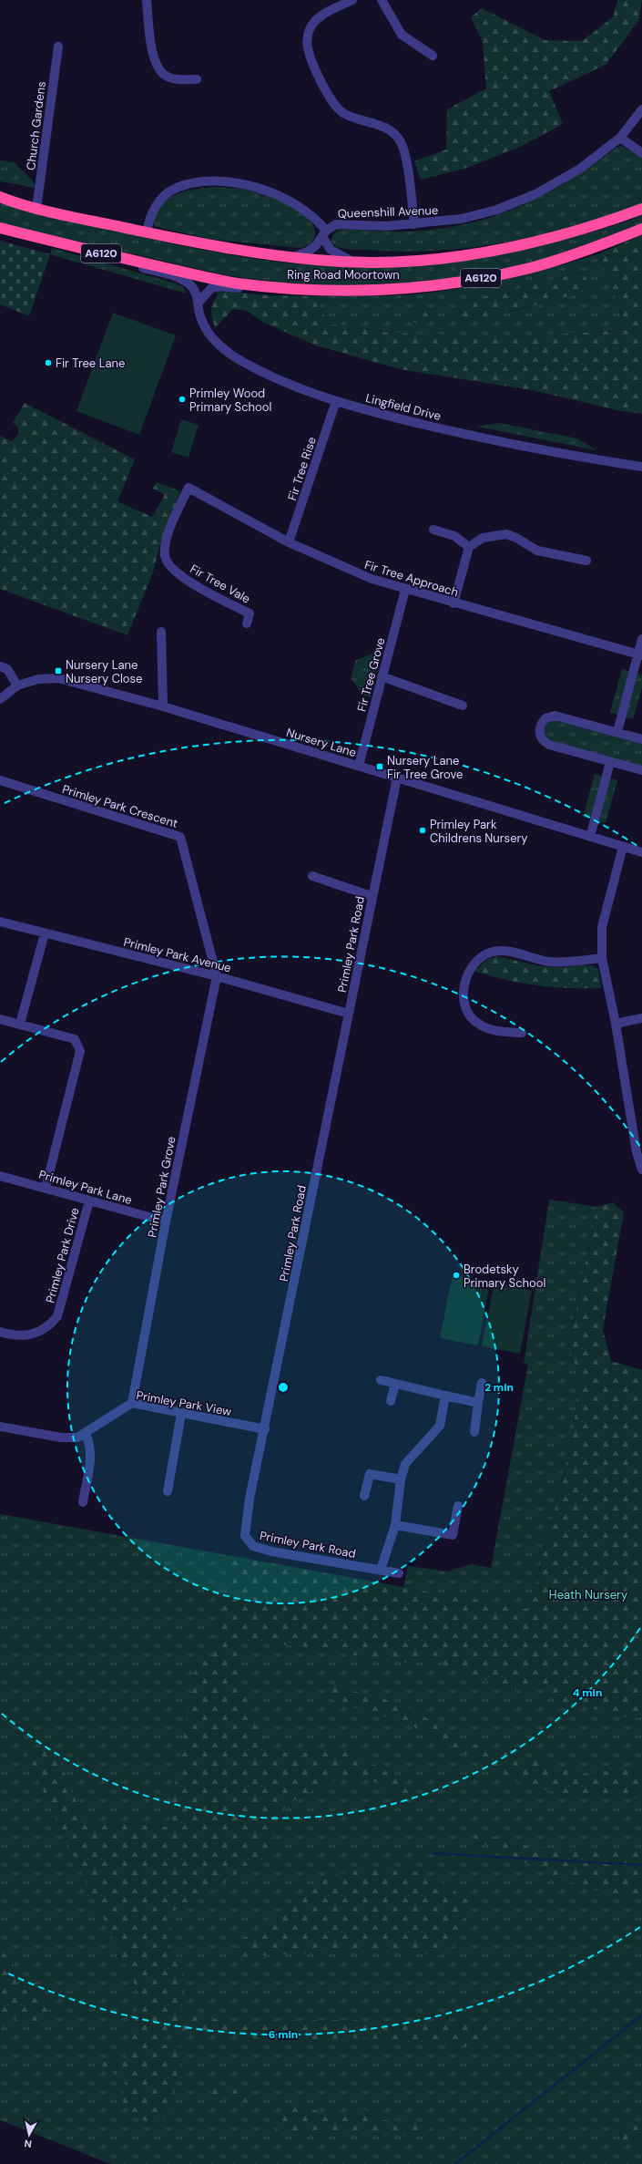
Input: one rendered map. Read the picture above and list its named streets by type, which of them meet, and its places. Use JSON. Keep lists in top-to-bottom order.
{
  "streets": {
    "highway": ["A6120", "Ring Road Moortown"],
    "street": [
      "Church Gardens",
      "Queenshill Avenue",
      "Lingfield Drive",
      "Fir Tree Rise",
      "Fir Tree Approach",
      "Fir Tree Vale",
      "Fir Tree Grove",
      "Nursery Lane",
      "Primley Park Crescent",
      "Primley Park Road",
      "Primley Park Avenue",
      "Primley Park Lane",
      "Primley Park Grove",
      "Primley Park Drive",
      "Primley Park View"
    ]
  },
  "crossings": [
    ["Church Gardens", "Ring Road Moortown"],
    ["Queenshill Avenue", "Ring Road Moortown"],
    ["Ring Road Moortown", "Lingfield Drive"],
    ["Lingfield Drive", "Fir Tree Rise"],
    ["Fir Tree Rise", "Fir Tree Approach"],
    ["Fir Tree Approach", "Fir Tree Vale"],
    ["Fir Tree Approach", "Fir Tree Grove"],
    ["Fir Tree Grove", "Nursery Lane"],
    ["Nursery Lane", "Primley Park Road"],
    ["Primley Park Crescent", "Primley Park Avenue"],
    ["Primley Park Crescent", "Primley Park Grove"],
    ["Primley Park Road", "Primley Park Avenue"],
    ["Primley Park Road", "Primley Park View"],
    ["Primley Park Avenue", "Primley Park Grove"],
    ["Primley Park Lane", "Primley Park Grove"],
    ["Primley Park Lane", "Primley Park Drive"],
    ["Primley Park Grove", "Primley Park View"]
  ],
  "parks": ["Heath Nursery"],
  "places": {
    "other": [
      "Fir Tree Lane",
      "Primley Wood Primary School",
      "Primley Park Childrens Nursery",
      "Brodetsky Primary School"
    ],
    "transit": ["Nursery Lane Nursery Close", "Nursery Lane Fir Tree Grove"]
  },
  "north": "bottom",
  "rings": ["2 min", "4 min", "6 min"]
}
